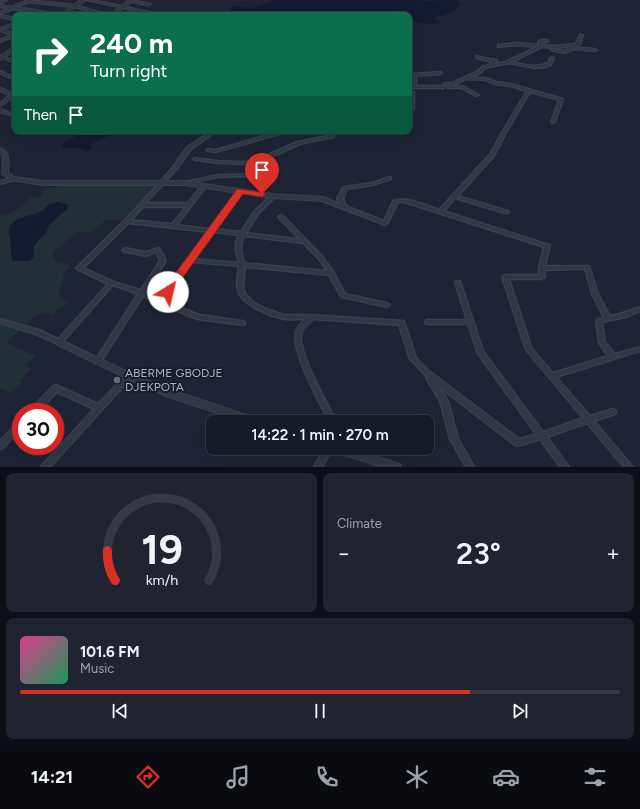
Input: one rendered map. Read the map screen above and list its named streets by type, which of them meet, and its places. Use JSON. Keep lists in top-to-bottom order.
{
  "places": ["ABERME GBODJE DJEKPOTA"],
  "page": {
    "turn": ["240 m", "Turn right"],
    "then": "Then",
    "limit": "30",
    "trip": "14:22 · 1 min · 270 m",
    "tile": "Climate",
    "heat": ["−", "23°", "+"],
    "song": ["101.6 FM", "Music"],
    "tabs": "14:21",
    "gauge": ["19", "km/h"]
  }
}
